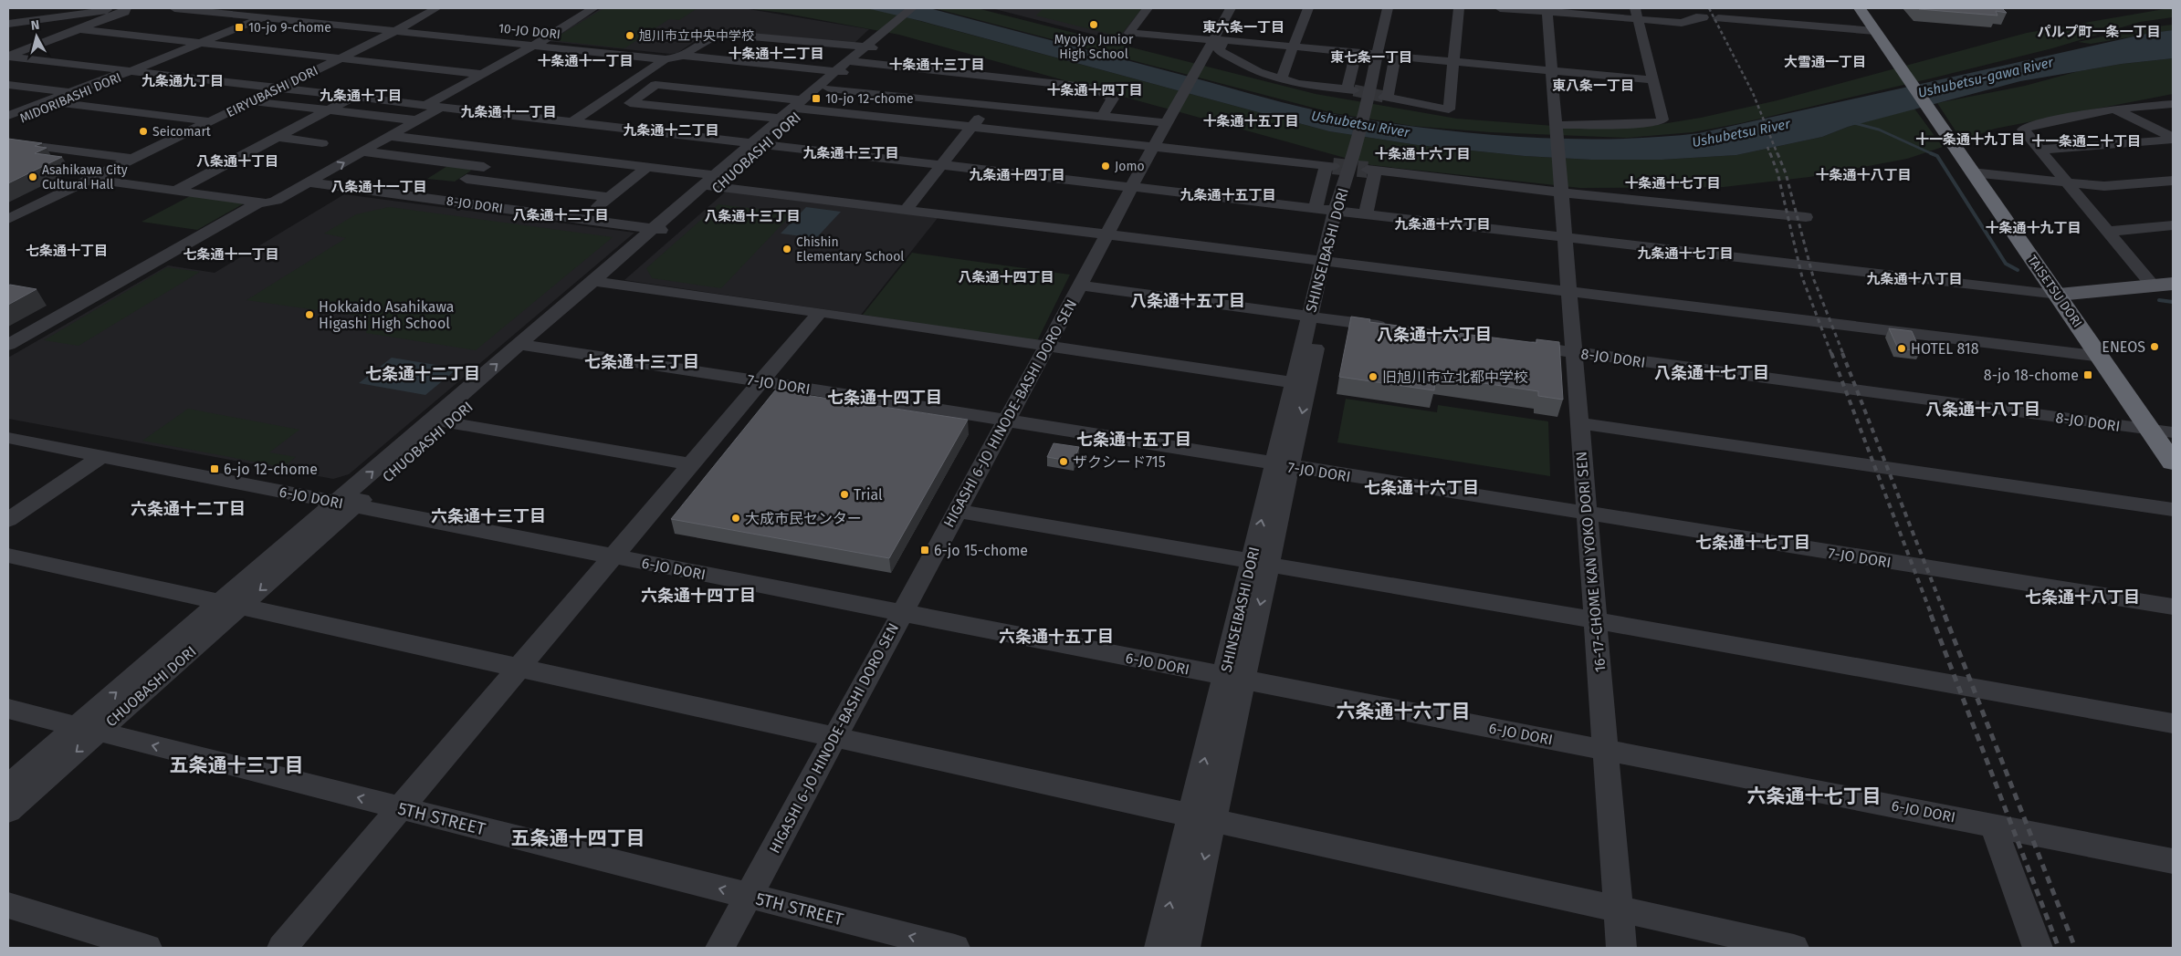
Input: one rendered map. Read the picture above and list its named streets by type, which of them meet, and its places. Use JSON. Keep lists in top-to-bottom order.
{
  "streets": {
    "highway": ["TAISETSU DORI"],
    "street": [
      "10-JO DORI",
      "EIRYUBASHI DORI",
      "MIDORIBASHI DORI",
      "CHUOBASHI DORI",
      "8-JO DORI",
      "SHINSEIBASHI DORI",
      "7-JO DORI",
      "HIGASHI 6-JO HINODE-BASHI DORO SEN",
      "6-JO DORI",
      "16-17-CHOME KAN YOKO DORI SEN",
      "5TH STREET"
    ]
  },
  "crossings": [
    ["10-JO DORI", "EIRYUBASHI DORI"],
    ["10-JO DORI", "MIDORIBASHI DORI"],
    ["10-JO DORI", "CHUOBASHI DORI"],
    ["CHUOBASHI DORI", "8-JO DORI"],
    ["CHUOBASHI DORI", "7-JO DORI"],
    ["CHUOBASHI DORI", "6-JO DORI"],
    ["CHUOBASHI DORI", "5TH STREET"],
    ["8-JO DORI", "TAISETSU DORI"],
    ["8-JO DORI", "16-17-CHOME KAN YOKO DORI SEN"],
    ["SHINSEIBASHI DORI", "7-JO DORI"],
    ["SHINSEIBASHI DORI", "6-JO DORI"],
    ["7-JO DORI", "HIGASHI 6-JO HINODE-BASHI DORO SEN"],
    ["7-JO DORI", "16-17-CHOME KAN YOKO DORI SEN"],
    ["HIGASHI 6-JO HINODE-BASHI DORO SEN", "6-JO DORI"],
    ["HIGASHI 6-JO HINODE-BASHI DORO SEN", "5TH STREET"],
    ["6-JO DORI", "16-17-CHOME KAN YOKO DORI SEN"]
  ],
  "districts": [
    "東六条一丁目",
    "パルプ町一条一丁目",
    "十条通十二丁目",
    "東七条一丁目",
    "十条通十一丁目",
    "大雪通一丁目",
    "十条通十三丁目",
    "九条通九丁目",
    "東八条一丁目",
    "十条通十四丁目",
    "九条通十丁目",
    "九条通十一丁目",
    "十条通十五丁目",
    "九条通十二丁目",
    "十一条通十九丁目",
    "十一条通二十丁目",
    "九条通十三丁目",
    "十条通十六丁目",
    "八条通十丁目",
    "九条通十四丁目",
    "十条通十八丁目",
    "十条通十七丁目",
    "八条通十一丁目",
    "九条通十五丁目",
    "八条通十二丁目",
    "八条通十三丁目",
    "九条通十六丁目",
    "十条通十九丁目",
    "七条通十丁目",
    "九条通十七丁目",
    "七条通十一丁目",
    "八条通十四丁目",
    "九条通十八丁目",
    "八条通十五丁目",
    "八条通十六丁目",
    "七条通十三丁目",
    "八条通十七丁目",
    "七条通十二丁目",
    "七条通十四丁目",
    "八条通十八丁目",
    "七条通十五丁目",
    "七条通十六丁目",
    "六条通十二丁目",
    "六条通十三丁目",
    "七条通十七丁目",
    "六条通十四丁目",
    "七条通十八丁目",
    "六条通十五丁目",
    "六条通十六丁目",
    "五条通十三丁目",
    "六条通十七丁目",
    "五条通十四丁目"
  ],
  "water": ["Ushubetsu-gawa River", "Ushubetsu River"],
  "places": {
    "other": [
      "Myojyo Junior High School",
      "旭川市立中央中学校",
      "Seicomart",
      "Jomo",
      "Asahikawa City Cultural Hall",
      "Chishin Elementary School",
      "Hokkaido Asahikawa Higashi High School",
      "ENEOS",
      "HOTEL 818",
      "旧旭川市立北都中学校",
      "ザクシード715",
      "Trial",
      "大成市民センター"
    ],
    "transit": [
      "10-jo 9-chome",
      "10-jo 12-chome",
      "8-jo 18-chome",
      "6-jo 12-chome",
      "6-jo 15-chome"
    ]
  },
  "north": "top"
}
